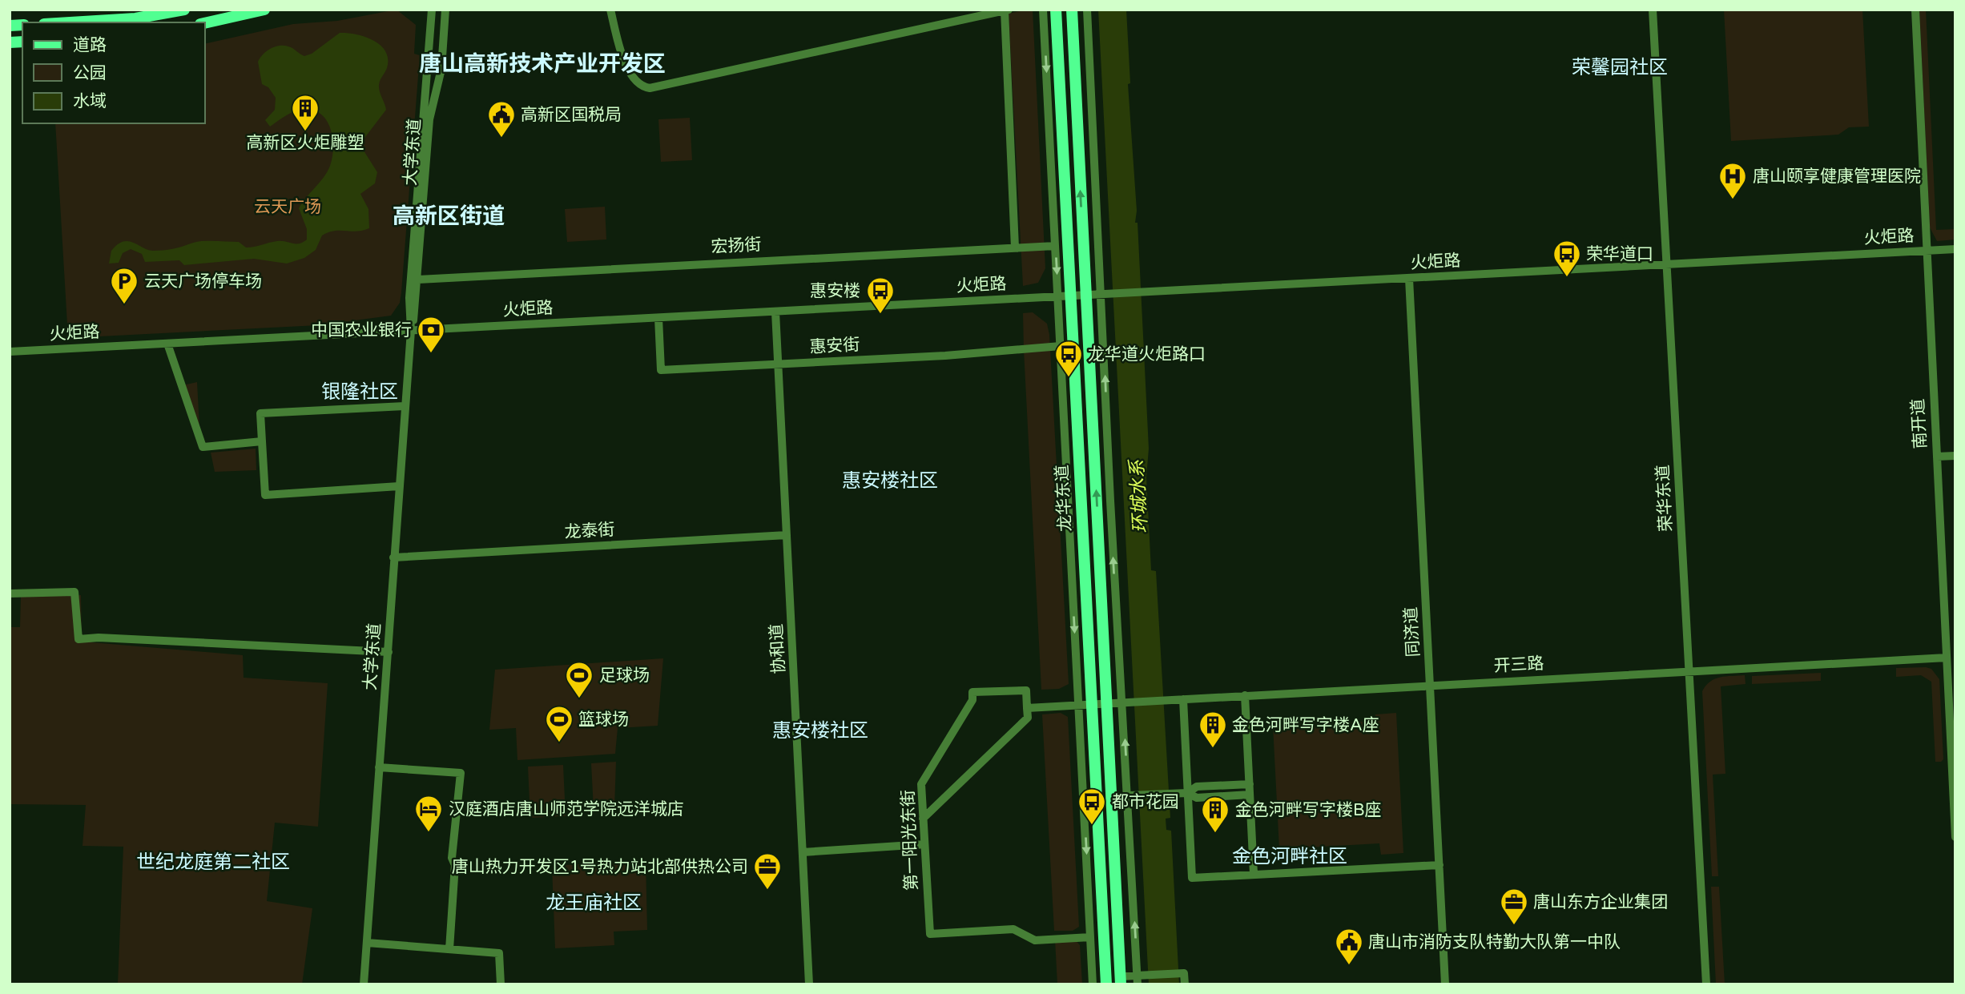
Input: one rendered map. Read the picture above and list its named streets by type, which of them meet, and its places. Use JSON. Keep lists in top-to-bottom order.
{
  "streets": {
    "main road": ["龙华东道"],
    "street": [
      "大学东道",
      "火炬路",
      "宏扬街",
      "惠安街",
      "南开道",
      "荣华东道",
      "龙泰街",
      "同济道",
      "协和道",
      "开三路",
      "第一阳光东街"
    ]
  },
  "crossings": [
    ["大学东道", "火炬路"],
    ["大学东道", "宏扬街"],
    ["大学东道", "龙泰街"],
    ["火炬路", "惠安街"],
    ["火炬路", "南开道"],
    ["火炬路", "龙华东道"],
    ["火炬路", "荣华东道"],
    ["火炬路", "同济道"],
    ["火炬路", "协和道"],
    ["惠安街", "协和道"],
    ["南开道", "开三路"],
    ["龙华东道", "开三路"],
    ["荣华东道", "开三路"],
    ["龙泰街", "协和道"],
    ["同济道", "开三路"],
    ["开三路", "第一阳光东街"]
  ],
  "districts": [
    "唐山高新技术产业开发区",
    "荣馨园社区",
    "高新区街道",
    "银隆社区",
    "惠安楼社区",
    "惠安楼社区",
    "金色河畔社区",
    "世纪龙庭第二社区",
    "龙王庙社区"
  ],
  "water": ["环城水系"],
  "parks": ["云天广场"],
  "places": {
    "building": ["高新区火炬雕塑", "金色河畔写字楼A座", "金色河畔写字楼B座"],
    "public building": ["高新区国税局", "唐山市消防支队特勤大队第一中队"],
    "hospital": ["唐山颐享健康管理医院"],
    "bus stop": [
      "荣华道口",
      "惠安楼",
      "龙华道火炬路口",
      "都市花园"
    ],
    "parking": ["云天广场停车场"],
    "bank": ["中国农业银行"],
    "sports": ["足球场", "篮球场"],
    "hotel": ["汉庭酒店唐山师范学院远洋城店"],
    "office": ["唐山热力开发区1号热力站北部供热公司", "唐山东方企业集团"]
  },
  "legend": ["道路", "公园", "水域"]
}
